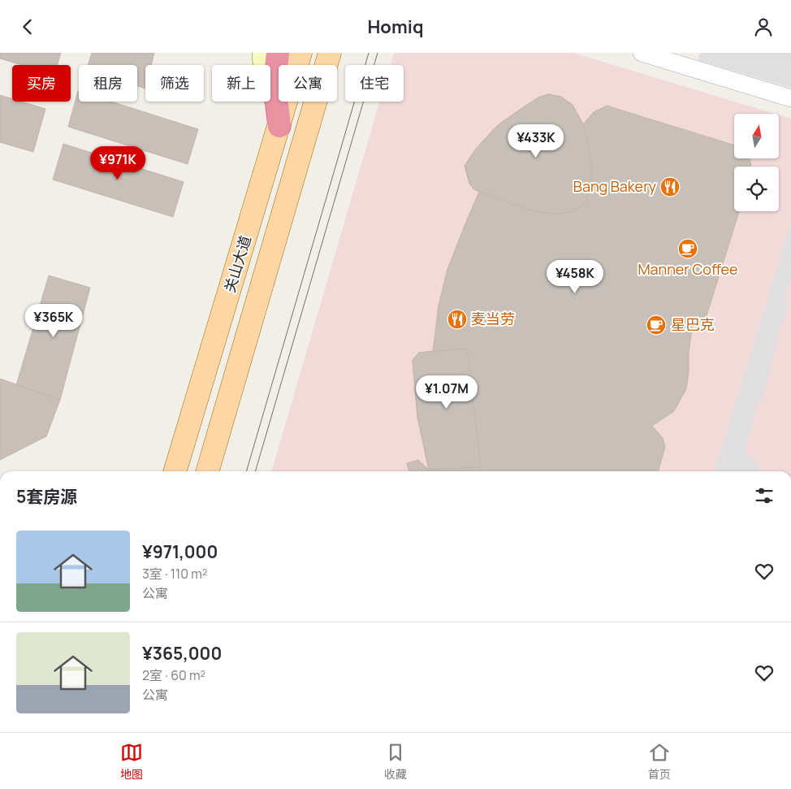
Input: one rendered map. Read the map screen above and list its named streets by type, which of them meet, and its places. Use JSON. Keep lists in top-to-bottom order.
{
  "streets": {
    "main road": ["关山大道"]
  },
  "places": {
    "restaurant": ["Bang Bakery", "麦当劳"],
    "cafe": ["Manner Coffee", "星巴克"]
  },
  "north": "top",
  "page": {
    "header": "Homiq",
    "chip": [
      "买房",
      "租房",
      "筛选",
      "新上",
      "公寓",
      "住宅"
    ],
    "price": [
      "¥433K",
      "¥971K",
      "¥458K",
      "¥365K",
      "¥1.07M"
    ],
    "heading": "5套房源",
    "list": [
      {
        "name": "¥971,000",
        "note": "3室 · 110 m² · 公寓"
      },
      {
        "name": "¥365,000",
        "note": "2室 · 60 m² · 公寓"
      }
    ],
    "tabs": ["地图", "收藏", "首页"]
  }
}
